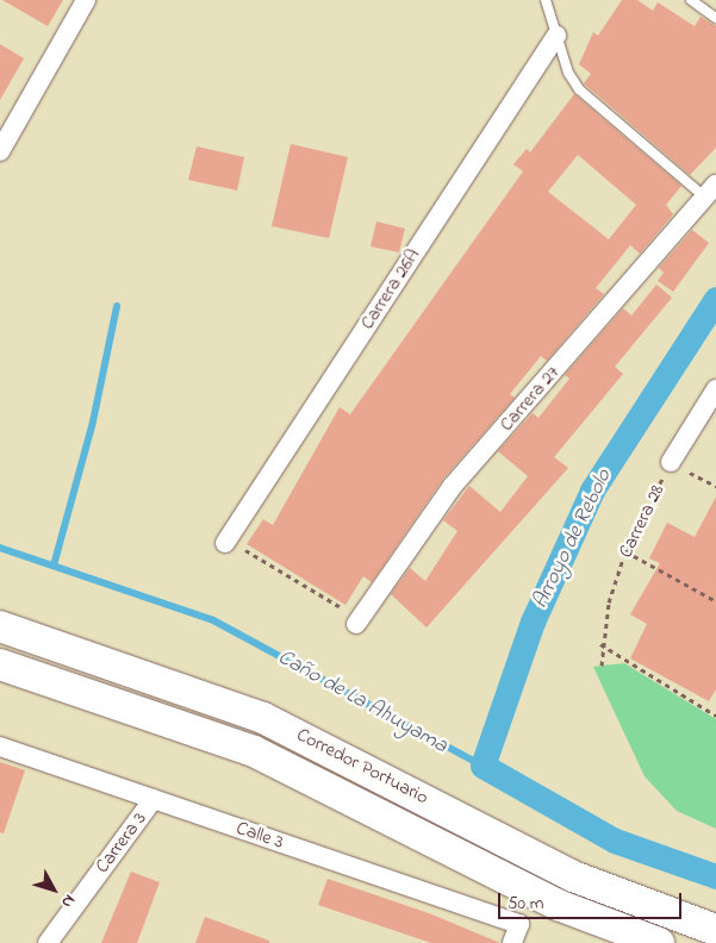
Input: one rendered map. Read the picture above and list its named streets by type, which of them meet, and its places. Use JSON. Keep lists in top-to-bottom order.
{
  "streets": {
    "main road": ["Corredor Portuario"],
    "street": [
      "Carrera 26A",
      "Carrera 27",
      "Carrera 28",
      "Calle 3",
      "Carrera 3"
    ]
  },
  "crossings": [
    ["Calle 3", "Carrera 3"]
  ],
  "water": ["Arroyo de Rebolo", "Caño de La Ahuyama"],
  "scale_bar": "50 m",
  "north": "bottom right"
}
